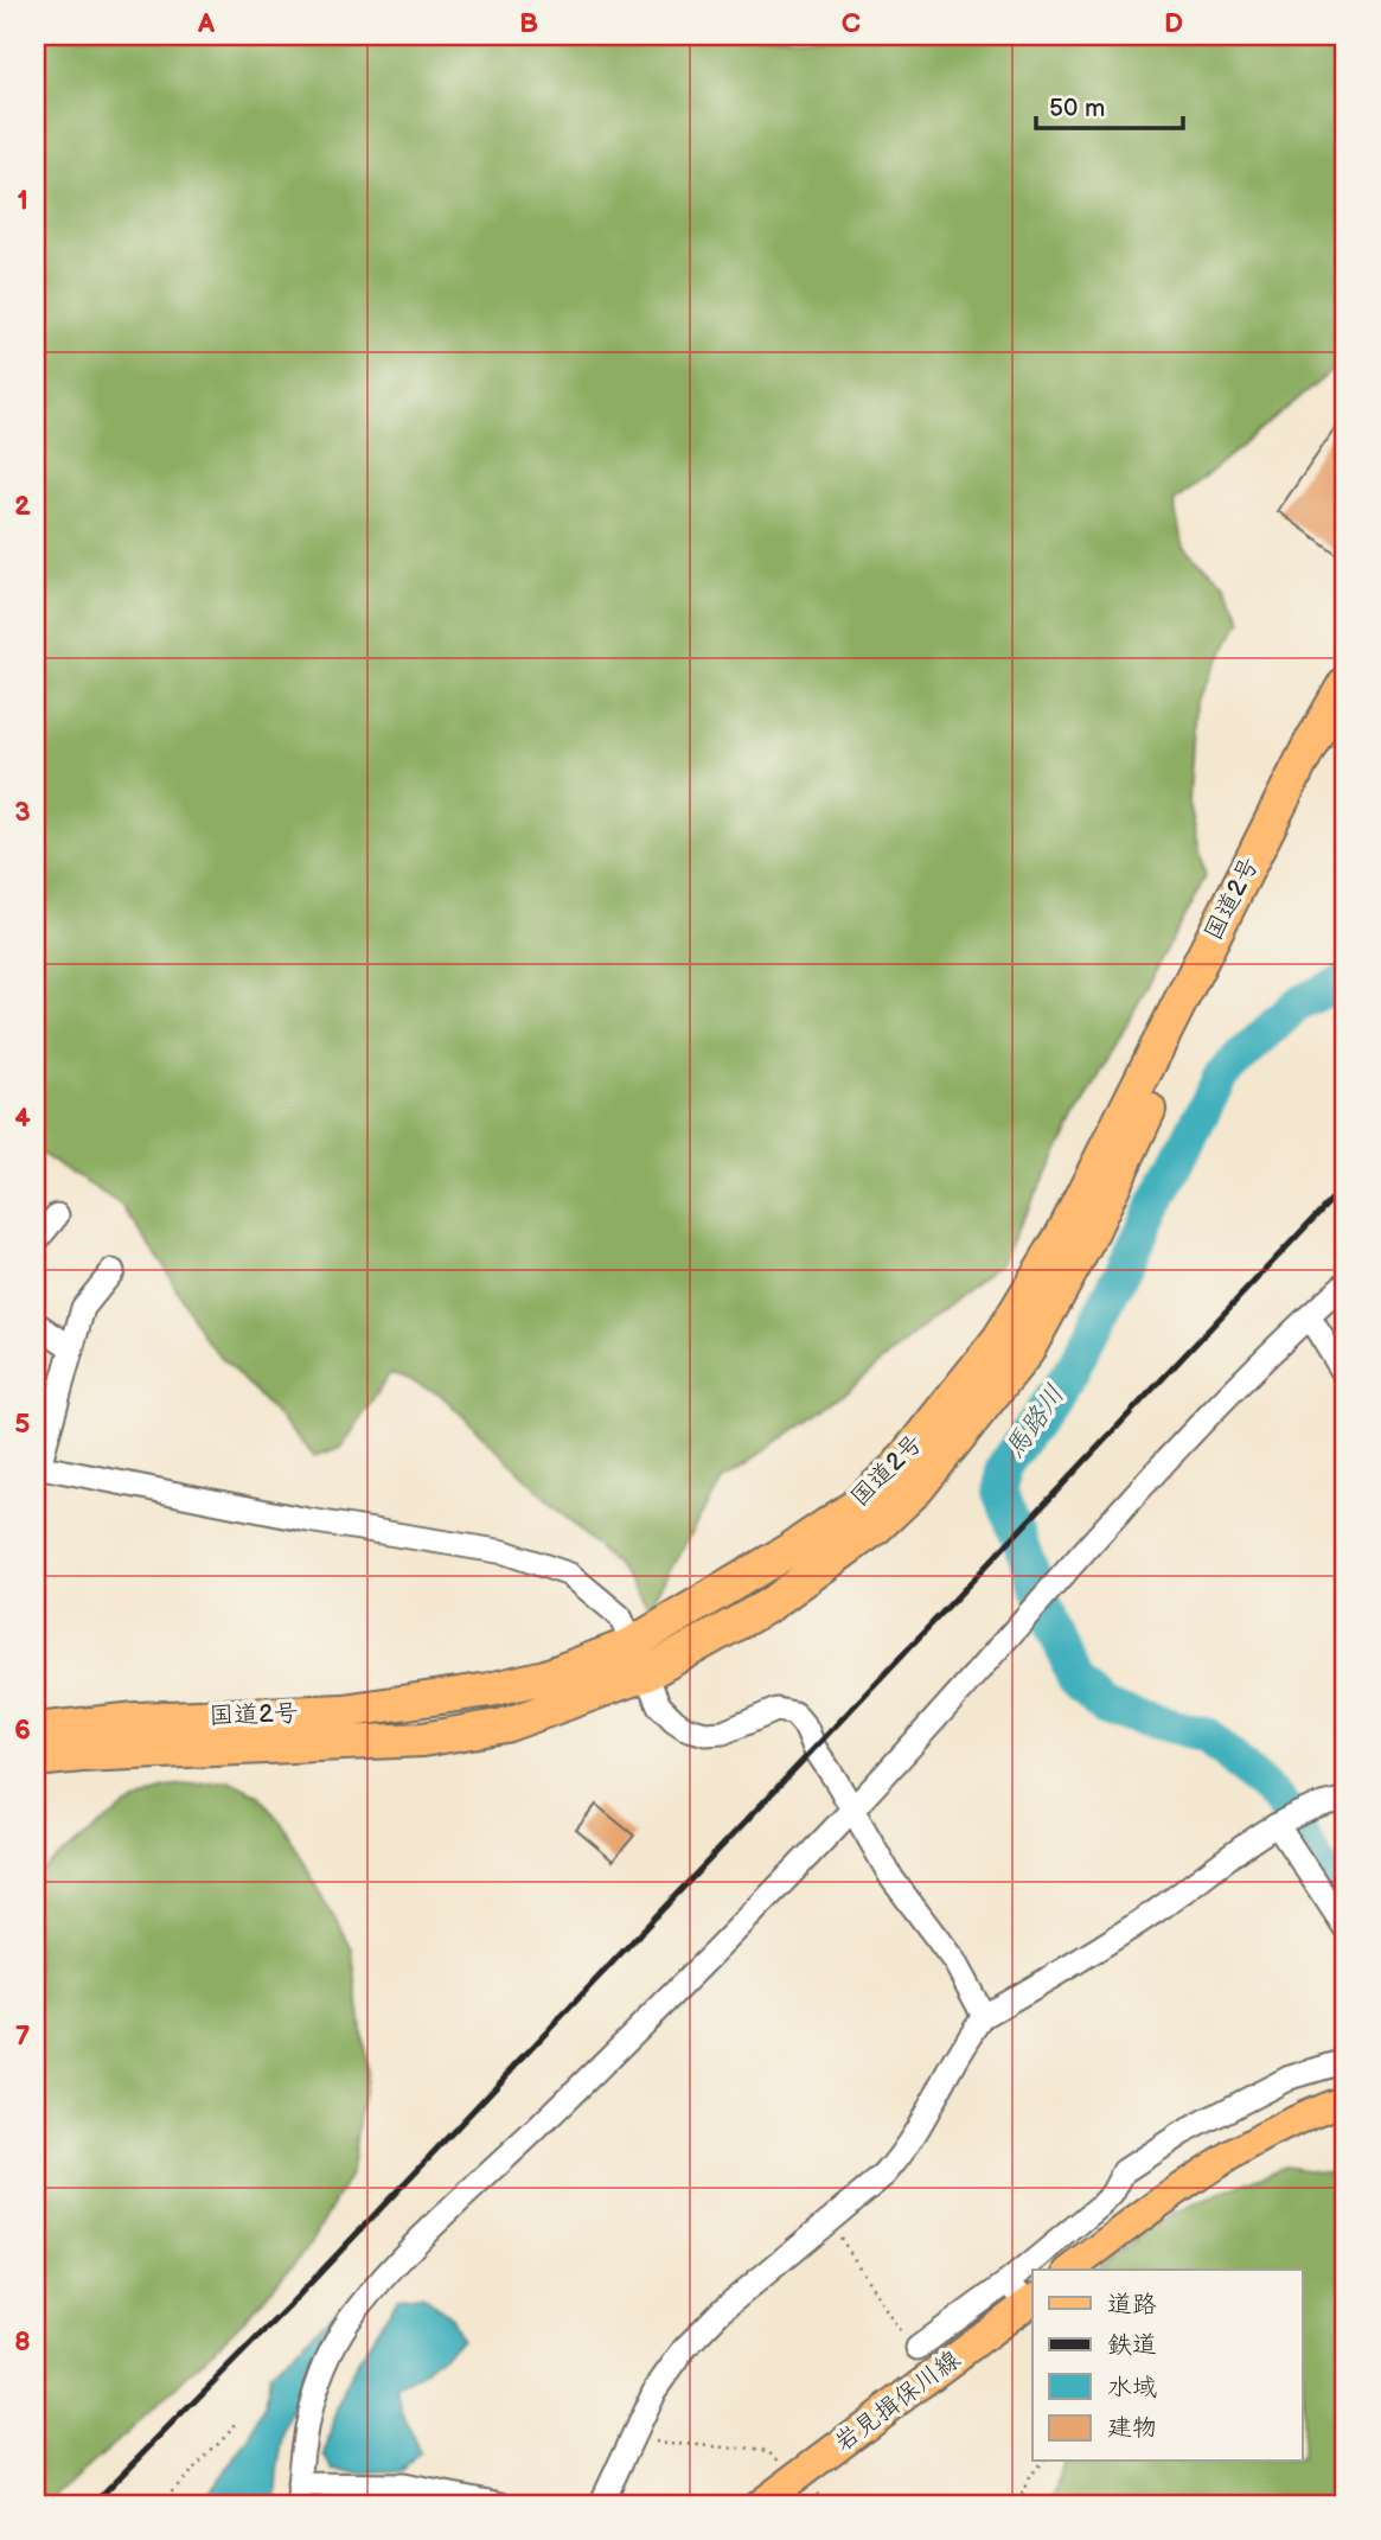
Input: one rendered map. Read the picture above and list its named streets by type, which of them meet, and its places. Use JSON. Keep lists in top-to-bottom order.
{
  "streets": {
    "highway": ["国道2号"],
    "main road": ["岩見揖保川線"]
  },
  "water": ["馬路川"],
  "legend": [
    "道路",
    "鉄道",
    "水域",
    "建物"
  ],
  "scale_bar": "50 m",
  "grid": {
    "columns": [
      "A",
      "B",
      "C",
      "D"
    ],
    "rows": [
      "1",
      "2",
      "3",
      "4",
      "5",
      "6",
      "7",
      "8"
    ]
  }
}
